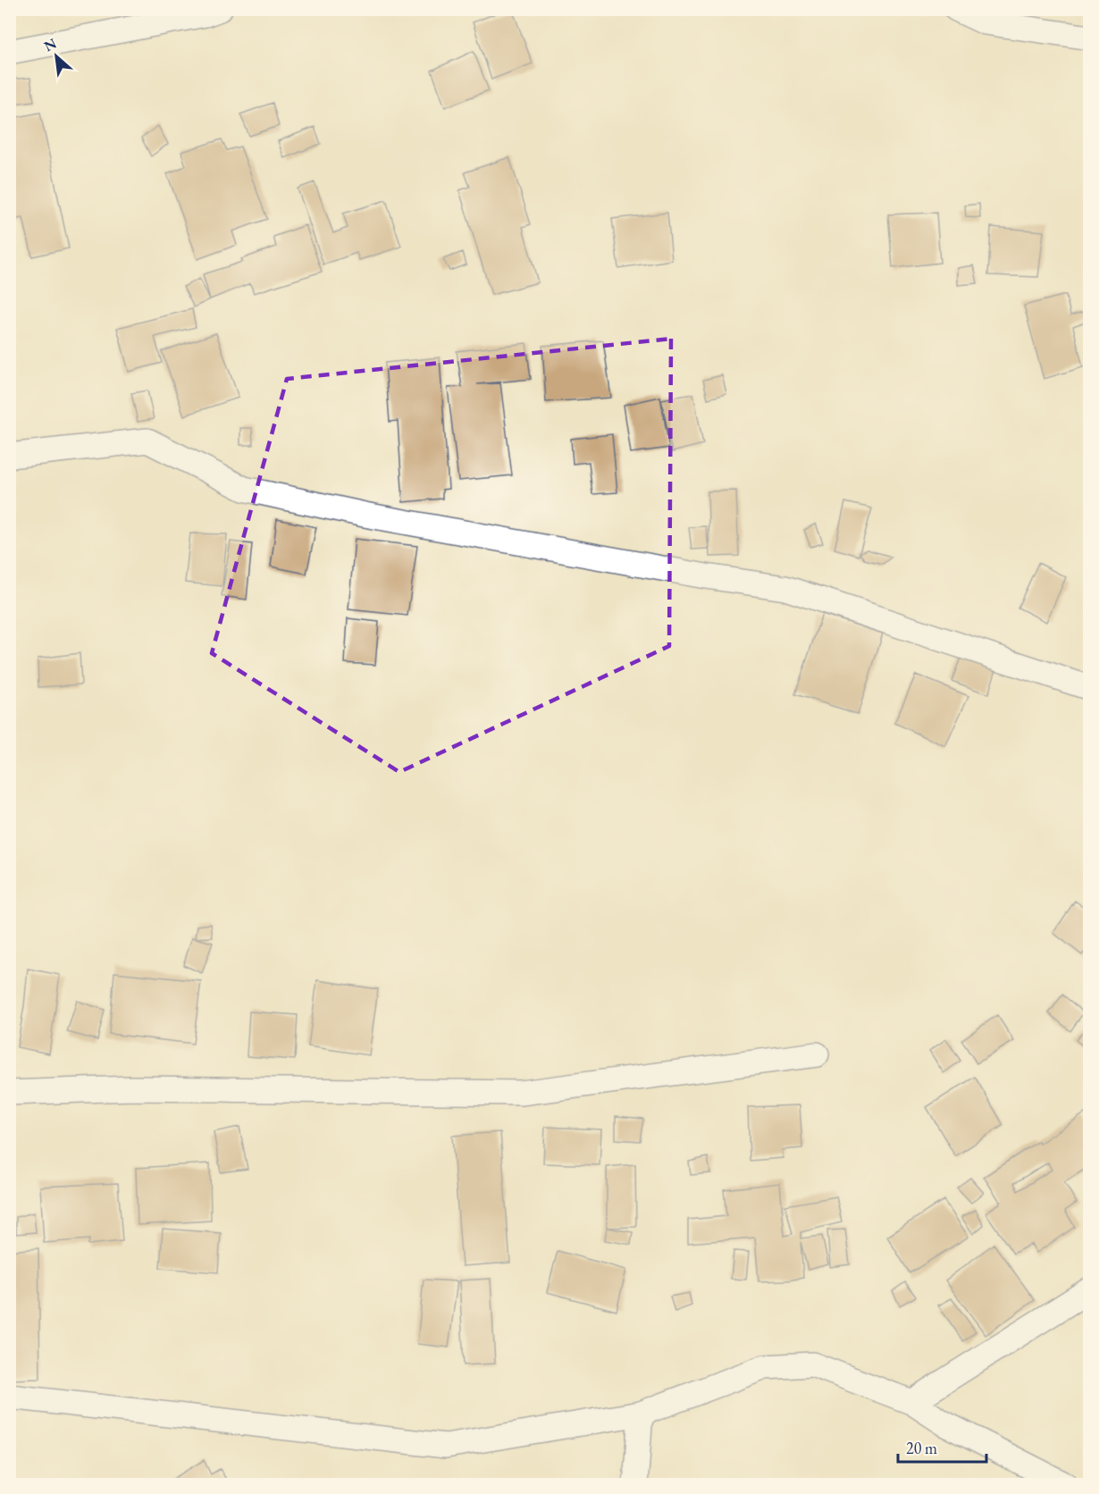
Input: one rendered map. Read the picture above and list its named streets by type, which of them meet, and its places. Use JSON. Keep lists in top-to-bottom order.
{
  "scale_bar": "20 m",
  "north": "top left"
}
